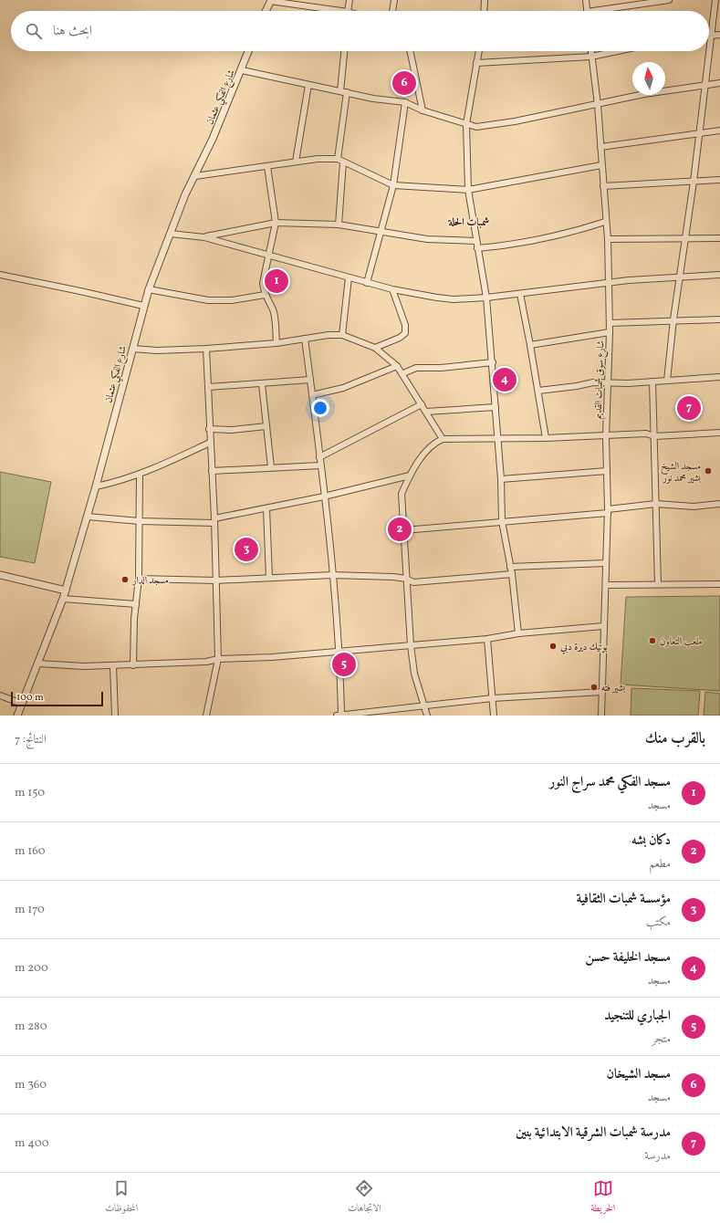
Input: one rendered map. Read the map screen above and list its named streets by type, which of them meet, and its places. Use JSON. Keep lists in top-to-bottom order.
{
  "streets": {
    "street": ["شارع الفكي عثمان", "شارع سوق شمبات القديم"]
  },
  "districts": ["شمبات الحلة"],
  "places": [
    "مسجد الشيخ بشير محمد نور",
    "مسجد الدار",
    "ملعب التعاون",
    "بوتيك ديرة دبي",
    "بشير فته"
  ],
  "scale_bar": "100 m",
  "north": "top",
  "page": {
    "search": "ابحث هنا",
    "pins": [
      "6",
      "1",
      "4",
      "7",
      "2",
      "3",
      "5"
    ],
    "scale": "100 m",
    "heading": ["بالقرب منك", "النتائج: 7"],
    "list": [
      {
        "mark": "1",
        "name": "مسجد الفكي محمد سراج النور",
        "note": "مسجد",
        "value": "150 m"
      },
      {
        "mark": "2",
        "name": "دكان بشه",
        "note": "مطعم",
        "value": "160 m"
      },
      {
        "mark": "3",
        "name": "مؤسسة شمبات الثقافية",
        "note": "مكتب",
        "value": "170 m"
      },
      {
        "mark": "4",
        "name": "مسجد الخليفة حسن",
        "note": "مسجد",
        "value": "200 m"
      },
      {
        "mark": "5",
        "name": "الجباري للتنجيد",
        "note": "متجر",
        "value": "280 m"
      },
      {
        "mark": "6",
        "name": "مسجد الشيخان",
        "note": "مسجد",
        "value": "360 m"
      },
      {
        "mark": "7",
        "name": "مدرسة شمبات الشرقية الابتدائية بنين",
        "note": "مدرسة",
        "value": "400 m"
      }
    ],
    "nav": ["الخريطة", "الاتجاهات", "المحفوظات"]
  }
}
